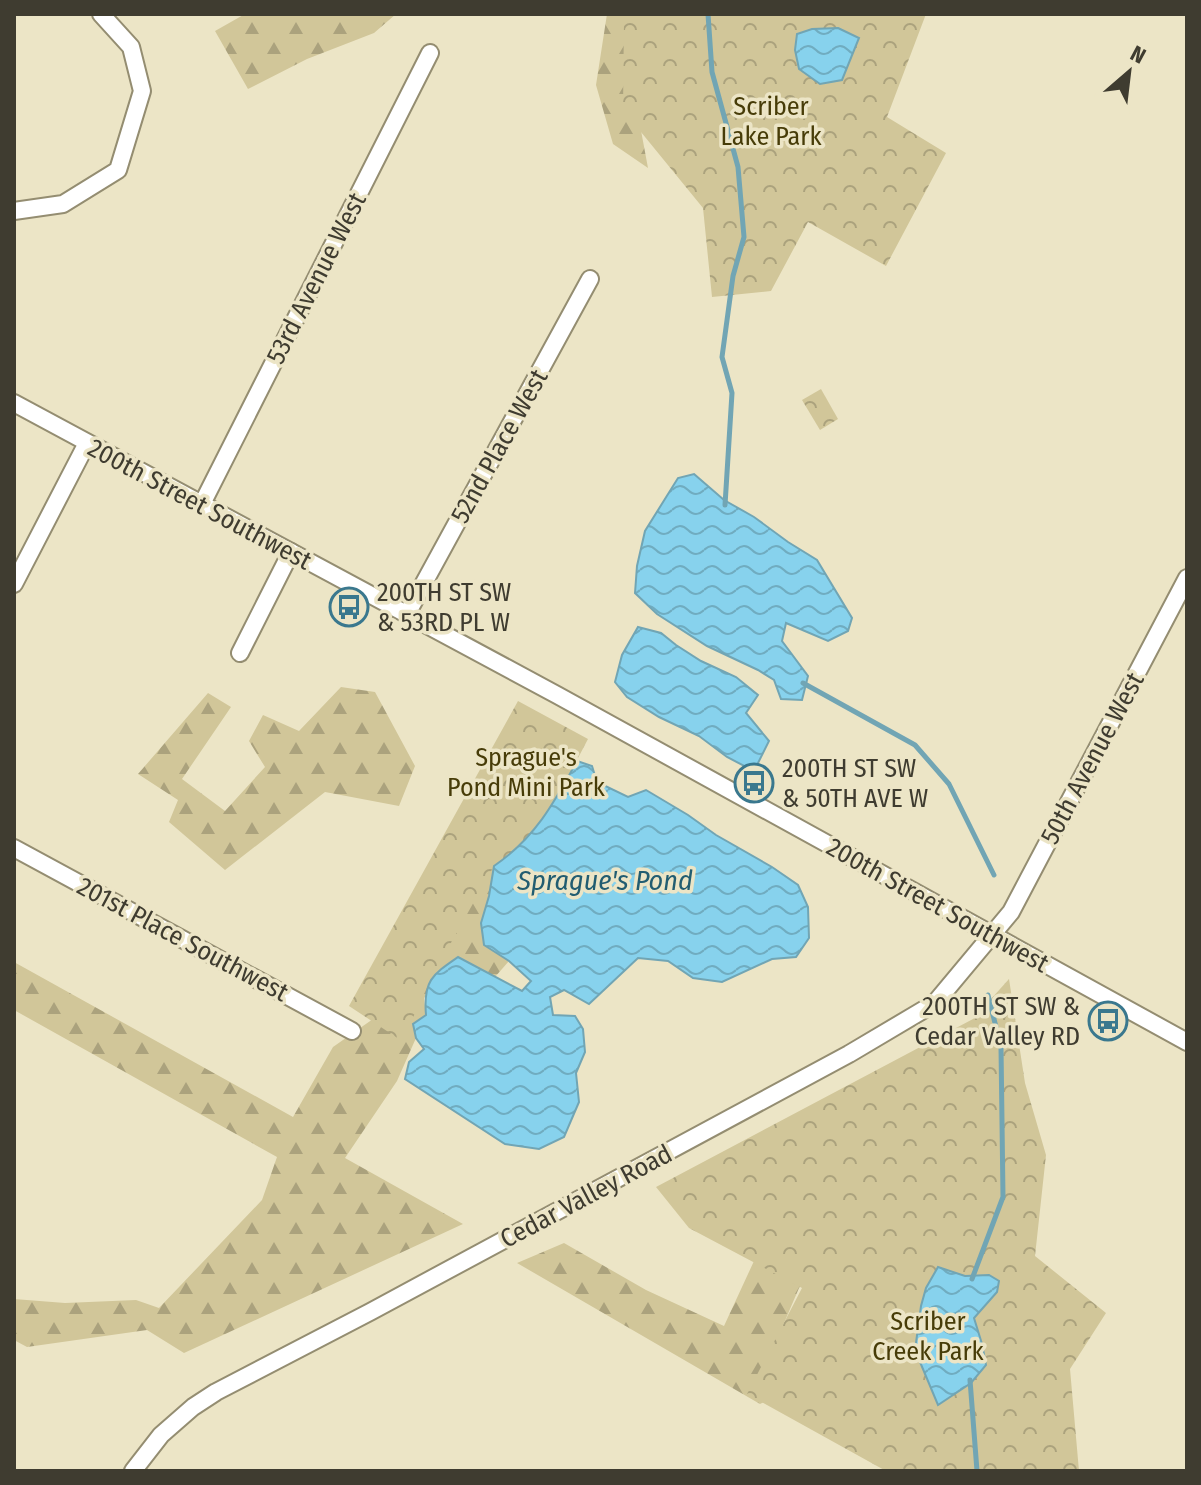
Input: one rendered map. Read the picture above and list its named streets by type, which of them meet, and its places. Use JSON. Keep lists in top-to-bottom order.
{
  "streets": {
    "street": [
      "53rd Avenue West",
      "52nd Place West",
      "200th Street Southwest",
      "50th Avenue West",
      "201st Place Southwest",
      "Cedar Valley Road"
    ]
  },
  "crossings": [
    ["53rd Avenue West", "200th Street Southwest"],
    ["52nd Place West", "200th Street Southwest"],
    ["200th Street Southwest", "50th Avenue West"],
    ["200th Street Southwest", "Cedar Valley Road"],
    ["50th Avenue West", "Cedar Valley Road"]
  ],
  "water": ["Sprague's Pond"],
  "parks": ["Scriber Lake Park", "Sprague's Pond Mini Park", "Scriber Creek Park"],
  "places": {
    "bus stop": ["200TH ST SW & 53RD PL W", "200TH ST SW & 50TH AVE W", "200TH ST SW & Cedar Valley RD"]
  },
  "north": "top right"
}
